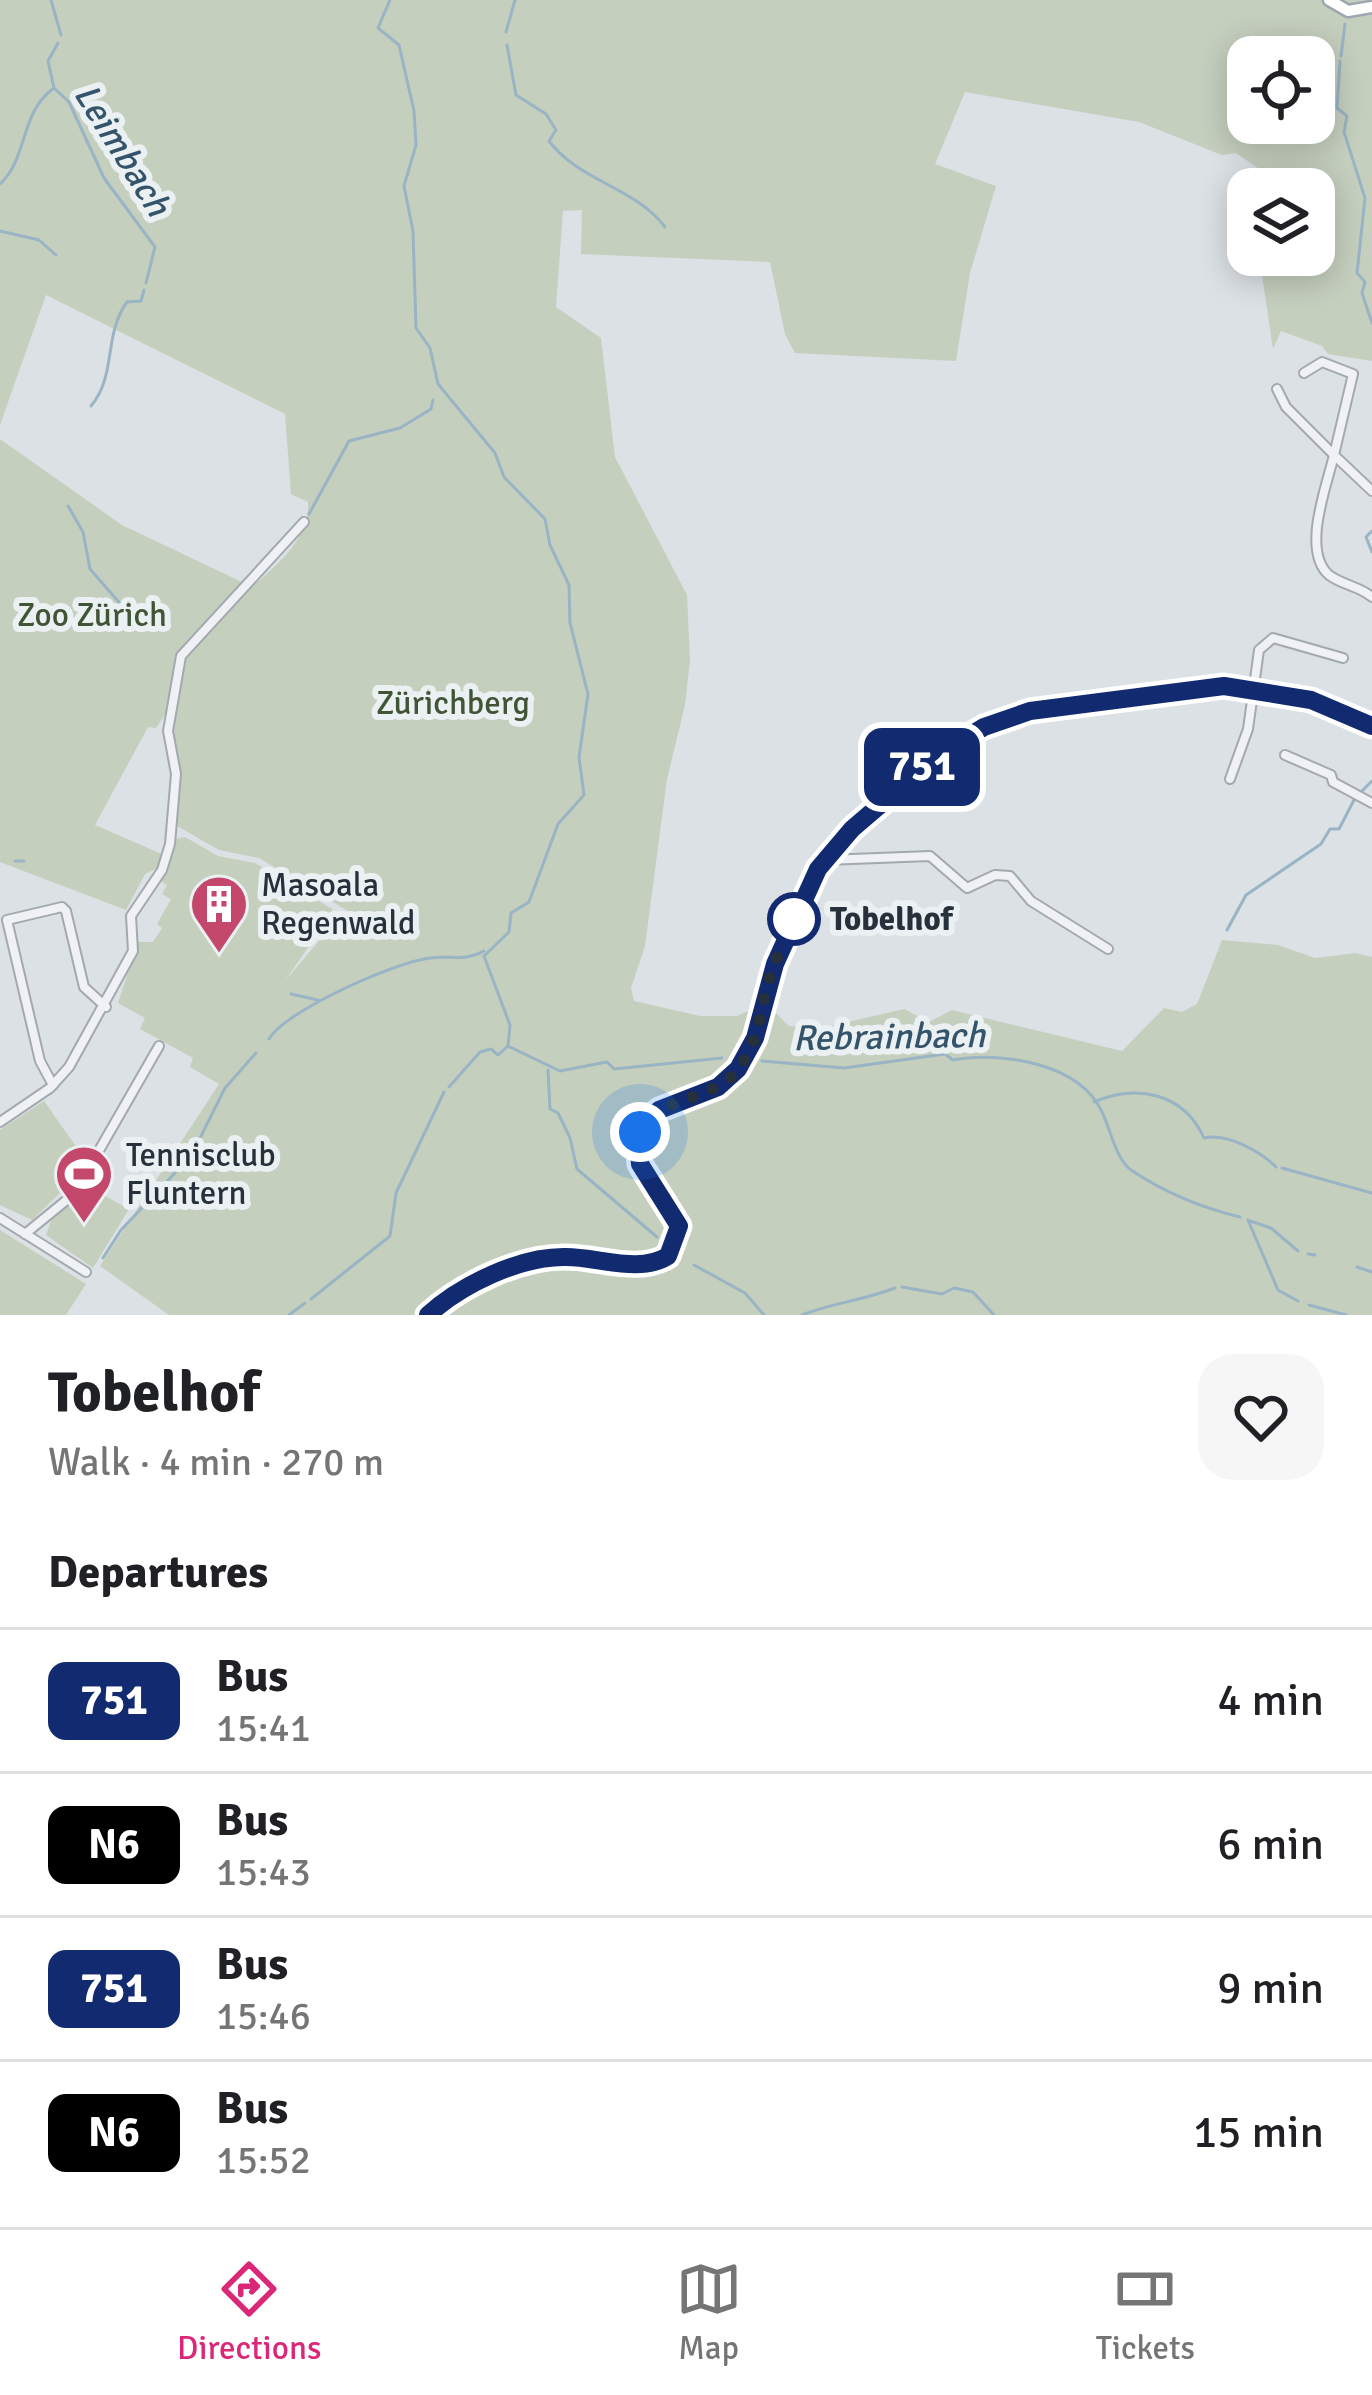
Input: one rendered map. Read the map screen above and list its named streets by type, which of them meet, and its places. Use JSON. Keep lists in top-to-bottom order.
{
  "water": ["Leimbach", "Rebrainbach"],
  "parks": ["Zoo Zürich", "Zürichberg"],
  "places": {
    "other": ["Tobelhof"],
    "building": ["Masoala Regenwald"],
    "sports": ["Tennisclub Fluntern"]
  },
  "lines": ["bus line 751"],
  "page": {
    "on_map": "751",
    "heading": [
      ["Tobelhof", "Walk · 4 min · 270 m"],
      "Departures"
    ],
    "list": [
      {
        "mark": "751",
        "name": "Bus",
        "note": "15:41",
        "value": "4 min"
      },
      {
        "mark": "N6",
        "name": "Bus",
        "note": "15:43",
        "value": "6 min"
      },
      {
        "mark": "751",
        "name": "Bus",
        "note": "15:46",
        "value": "9 min"
      },
      {
        "mark": "N6",
        "name": "Bus",
        "note": "15:52",
        "value": "15 min"
      }
    ],
    "tabs": ["Directions", "Map", "Tickets"]
  }
}
